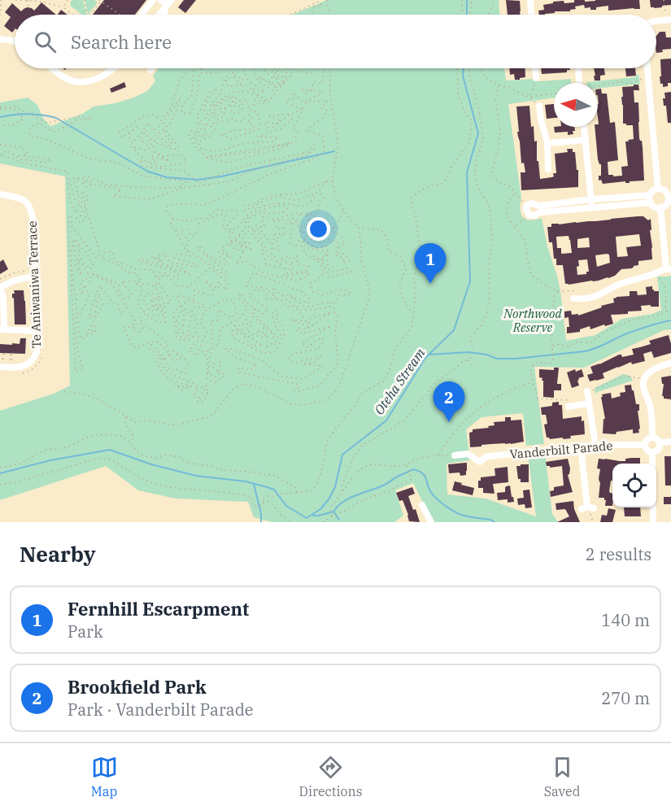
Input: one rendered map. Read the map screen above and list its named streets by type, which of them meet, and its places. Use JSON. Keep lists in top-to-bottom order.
{
  "streets": {
    "street": ["Te Aniwaniwa Terrace", "Vanderbilt Parade"]
  },
  "water": ["Oteha Stream"],
  "parks": ["Northwood Reserve"],
  "north": "left",
  "page": {
    "search": "Search here",
    "pins": ["1", "2"],
    "heading": ["Nearby", "2 results"],
    "list": [
      {
        "mark": "1",
        "name": "Fernhill Escarpment",
        "note": "Park",
        "value": "140 m"
      },
      {
        "mark": "2",
        "name": "Brookfield Park",
        "note": "Park · Vanderbilt Parade",
        "value": "270 m"
      }
    ],
    "nav": ["Map", "Directions", "Saved"]
  }
}
